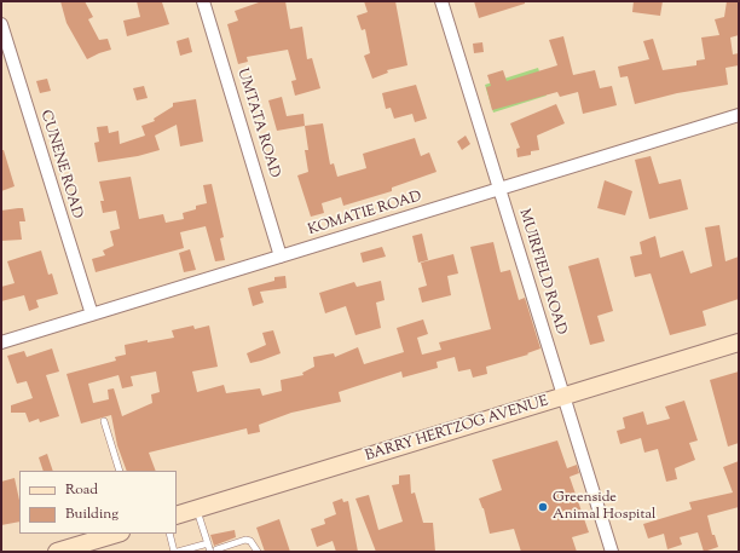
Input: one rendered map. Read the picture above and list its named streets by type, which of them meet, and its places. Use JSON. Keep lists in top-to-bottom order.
{
  "streets": {
    "main road": ["BARRY HERTZOG AVENUE"],
    "street": [
      "UMTATA ROAD",
      "CUNENE ROAD",
      "KOMATIE ROAD",
      "MUIRFIELD ROAD"
    ]
  },
  "crossings": [
    ["UMTATA ROAD", "KOMATIE ROAD"],
    ["CUNENE ROAD", "KOMATIE ROAD"],
    ["KOMATIE ROAD", "MUIRFIELD ROAD"],
    ["MUIRFIELD ROAD", "BARRY HERTZOG AVENUE"]
  ],
  "places": ["Greenside Animal Hospital"],
  "legend": ["Road", "Building"]
}
